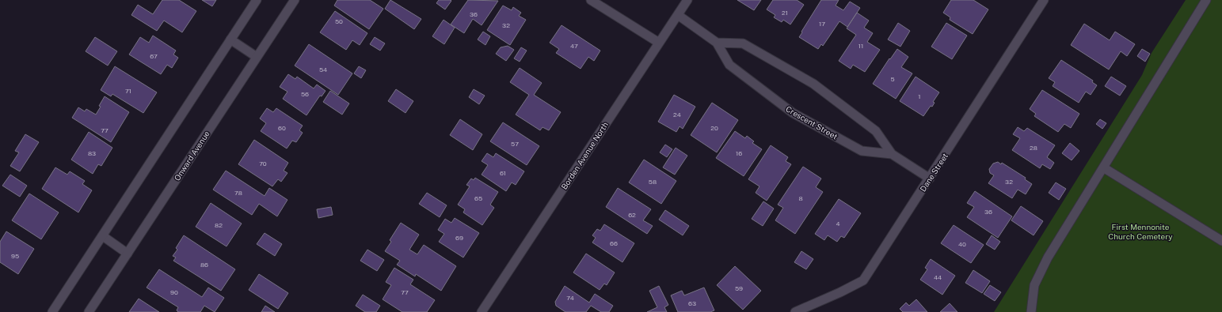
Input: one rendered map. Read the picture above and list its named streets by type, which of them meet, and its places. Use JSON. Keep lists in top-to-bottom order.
{
  "streets": {
    "street": [
      "Crescent Street",
      "Onward Avenue",
      "Borden Avenue North",
      "Dane Street"
    ]
  },
  "crossings": [
    ["Crescent Street", "Borden Avenue North"],
    ["Crescent Street", "Dane Street"]
  ],
  "parks": ["First Mennonite Church Cemetery"],
  "house_numbers": [
    "21",
    "36",
    "50",
    "17",
    "32",
    "47",
    "11",
    "67",
    "54",
    "5",
    "71",
    "56",
    "1",
    "24",
    "60",
    "20",
    "77",
    "57",
    "28",
    "83",
    "16",
    "70",
    "61",
    "58",
    "32",
    "78",
    "65",
    "8",
    "36",
    "62",
    "4",
    "82",
    "69",
    "66",
    "40",
    "95",
    "86",
    "44",
    "59",
    "90",
    "77",
    "74",
    "63"
  ]
}
